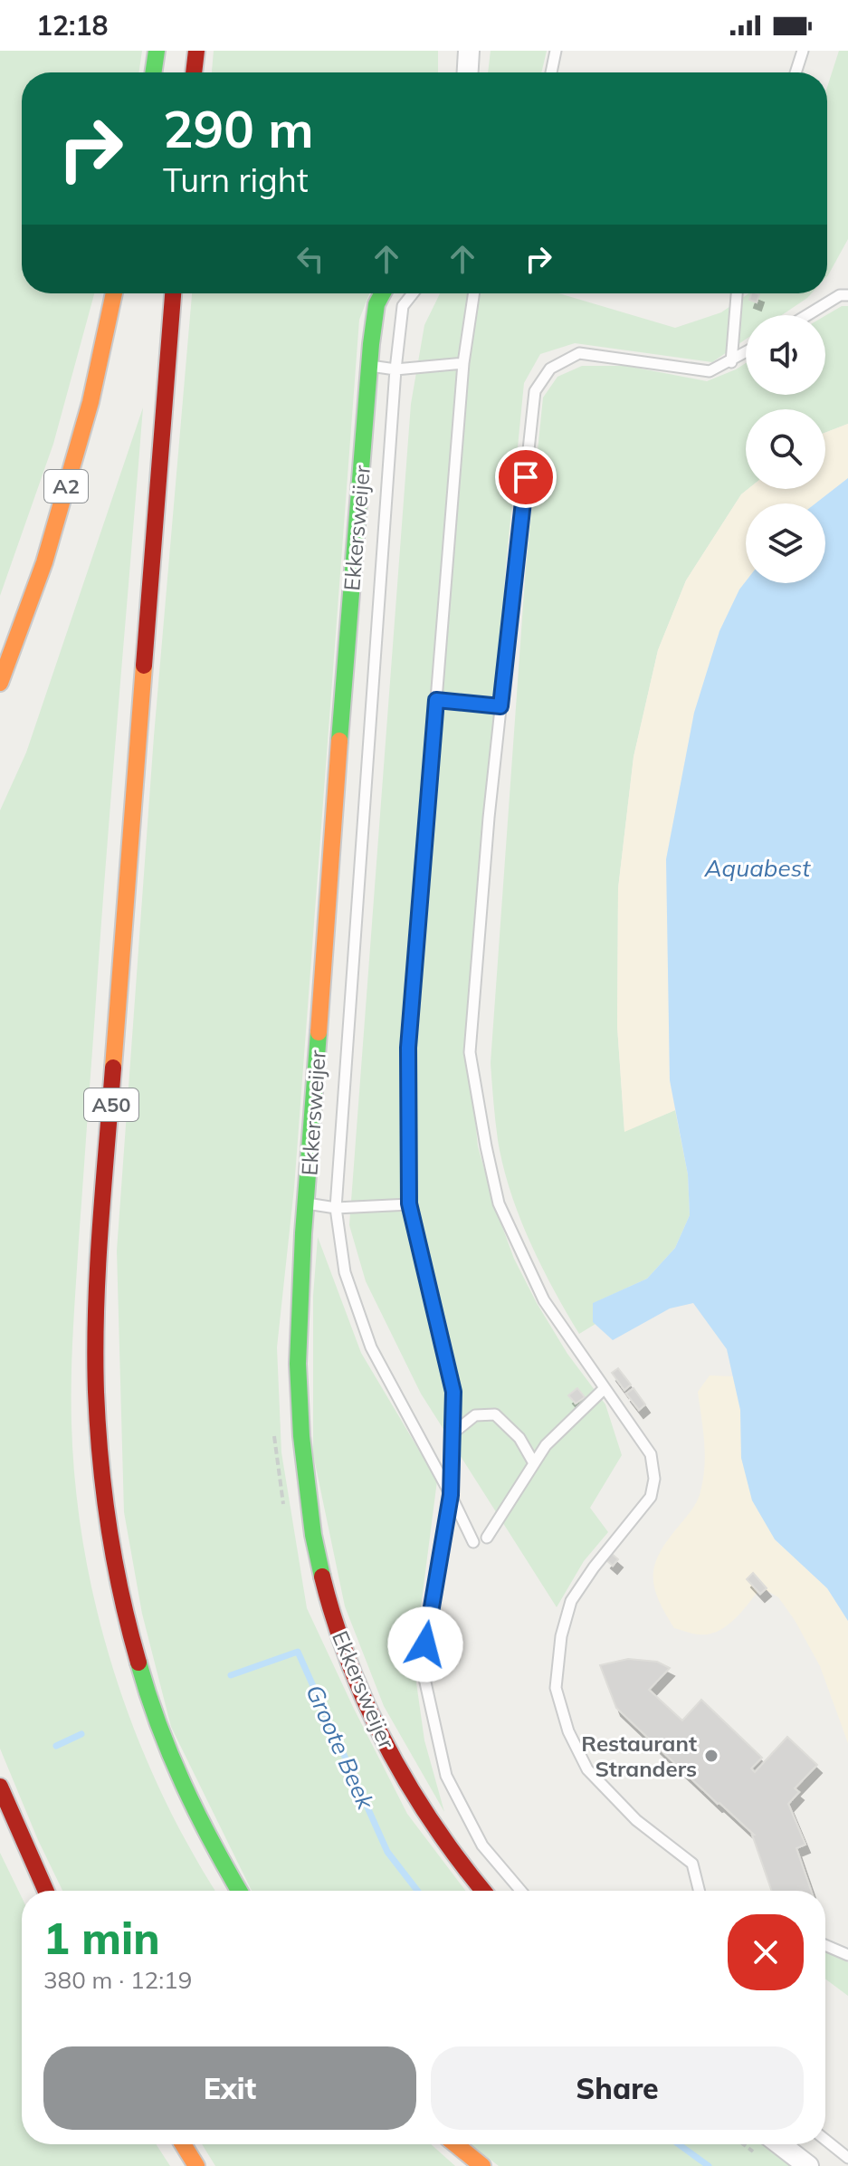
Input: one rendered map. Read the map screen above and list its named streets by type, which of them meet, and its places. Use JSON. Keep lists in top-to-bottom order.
{
  "streets": {
    "main road": ["A2", "Ekkersweijer", "A50"]
  },
  "water": ["Aquabest", "Groote Beek"],
  "places": ["Restaurant Stranders"],
  "page": {
    "status": "12:18",
    "turn": ["290 m", "Turn right"],
    "heading": ["1 min", "380 m · 12:19"],
    "buttons": ["Exit", "Share"]
  }
}
